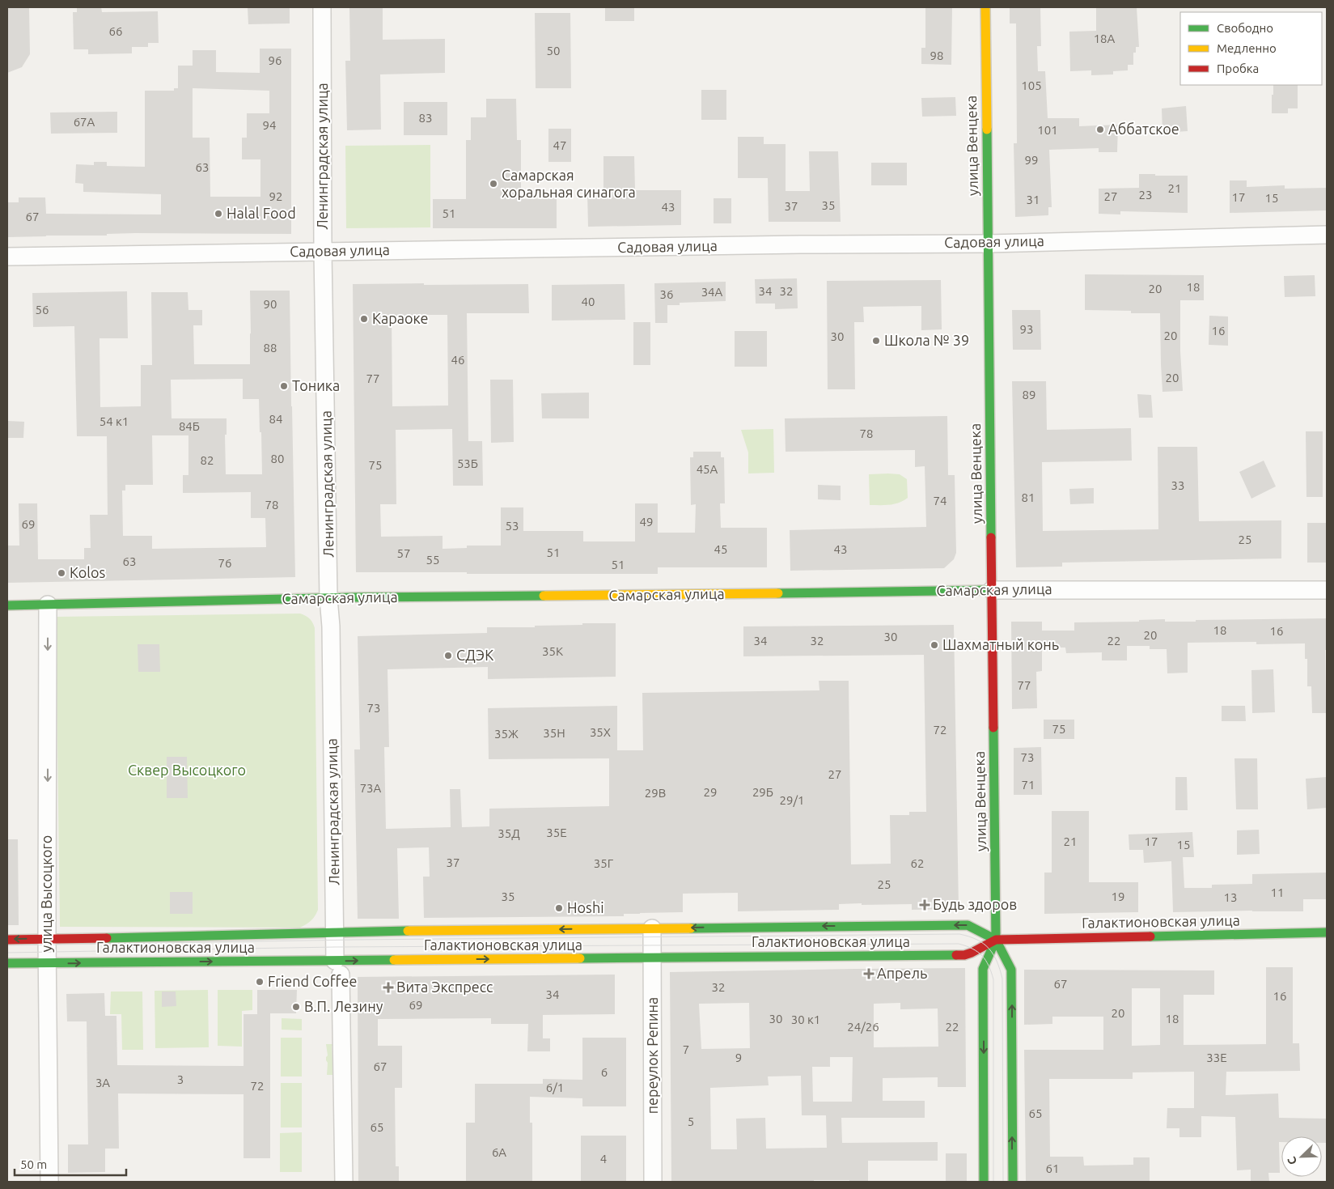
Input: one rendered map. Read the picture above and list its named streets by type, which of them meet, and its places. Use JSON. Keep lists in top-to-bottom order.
{
  "streets": {
    "main road": ["улица Венцека", "Самарская улица", "Галактионовская улица"],
    "street": [
      "Ленинградская улица",
      "Садовая улица",
      "улица Высоцкого",
      "переулок Репина"
    ]
  },
  "crossings": [
    ["улица Венцека", "Садовая улица"],
    ["улица Венцека", "Самарская улица"],
    ["улица Венцека", "Галактионовская улица"],
    ["Ленинградская улица", "Садовая улица"],
    ["Ленинградская улица", "Самарская улица"],
    ["Ленинградская улица", "Галактионовская улица"],
    ["Самарская улица", "улица Высоцкого"],
    ["улица Высоцкого", "Галактионовская улица"],
    ["Галактионовская улица", "переулок Репина"]
  ],
  "one_way": ["улица Высоцкого"],
  "parks": ["Сквер Высоцкого"],
  "places": {
    "other": [
      "Аббатское",
      "Самарская хоральная синагога",
      "Halal Food",
      "Караоке",
      "Школа № 39",
      "Тоника",
      "Kolos",
      "Шахматный конь",
      "СДЭК",
      "Hoshi",
      "Friend Coffee",
      "В.П. Лезину"
    ],
    "health": ["Будь здоров", "Апрель", "Вита Экспресс"]
  },
  "house_numbers": [
    "66",
    "18А",
    "50",
    "98",
    "96",
    "105",
    "83",
    "67А",
    "94",
    "101",
    "47",
    "99",
    "63",
    "21",
    "23",
    "92",
    "27",
    "17",
    "15",
    "31",
    "35",
    "37",
    "43",
    "51",
    "67",
    "18",
    "20",
    "34",
    "32",
    "34А",
    "36",
    "40",
    "90",
    "56",
    "93",
    "16",
    "20",
    "30",
    "88",
    "46",
    "20",
    "77",
    "89",
    "84",
    "54 к1",
    "84Б",
    "78",
    "80",
    "82",
    "53Б",
    "75",
    "45A",
    "33",
    "81",
    "74",
    "78",
    "49",
    "69",
    "53",
    "25",
    "45",
    "43",
    "51",
    "57",
    "55",
    "63",
    "76",
    "51",
    "18",
    "16",
    "20",
    "30",
    "34",
    "32",
    "22",
    "35К",
    "77",
    "73",
    "75",
    "72",
    "35Х",
    "35Н",
    "35Ж",
    "73",
    "27",
    "71",
    "73А",
    "29",
    "29Б",
    "29В",
    "29/1",
    "35Е",
    "35Д",
    "21",
    "17",
    "15",
    "37",
    "35Г",
    "62",
    "25",
    "11",
    "35",
    "19",
    "13",
    "67",
    "32",
    "34",
    "16",
    "69",
    "20",
    "30",
    "18",
    "30 к1",
    "24/26",
    "22",
    "7",
    "9",
    "33Е",
    "67",
    "6",
    "3",
    "3А",
    "72",
    "6/1",
    "65",
    "5",
    "65",
    "6А",
    "4",
    "61"
  ],
  "legend": ["Свободно", "Медленно", "Пробка"],
  "scale_bar": "50 m",
  "north": "bottom left"
}
